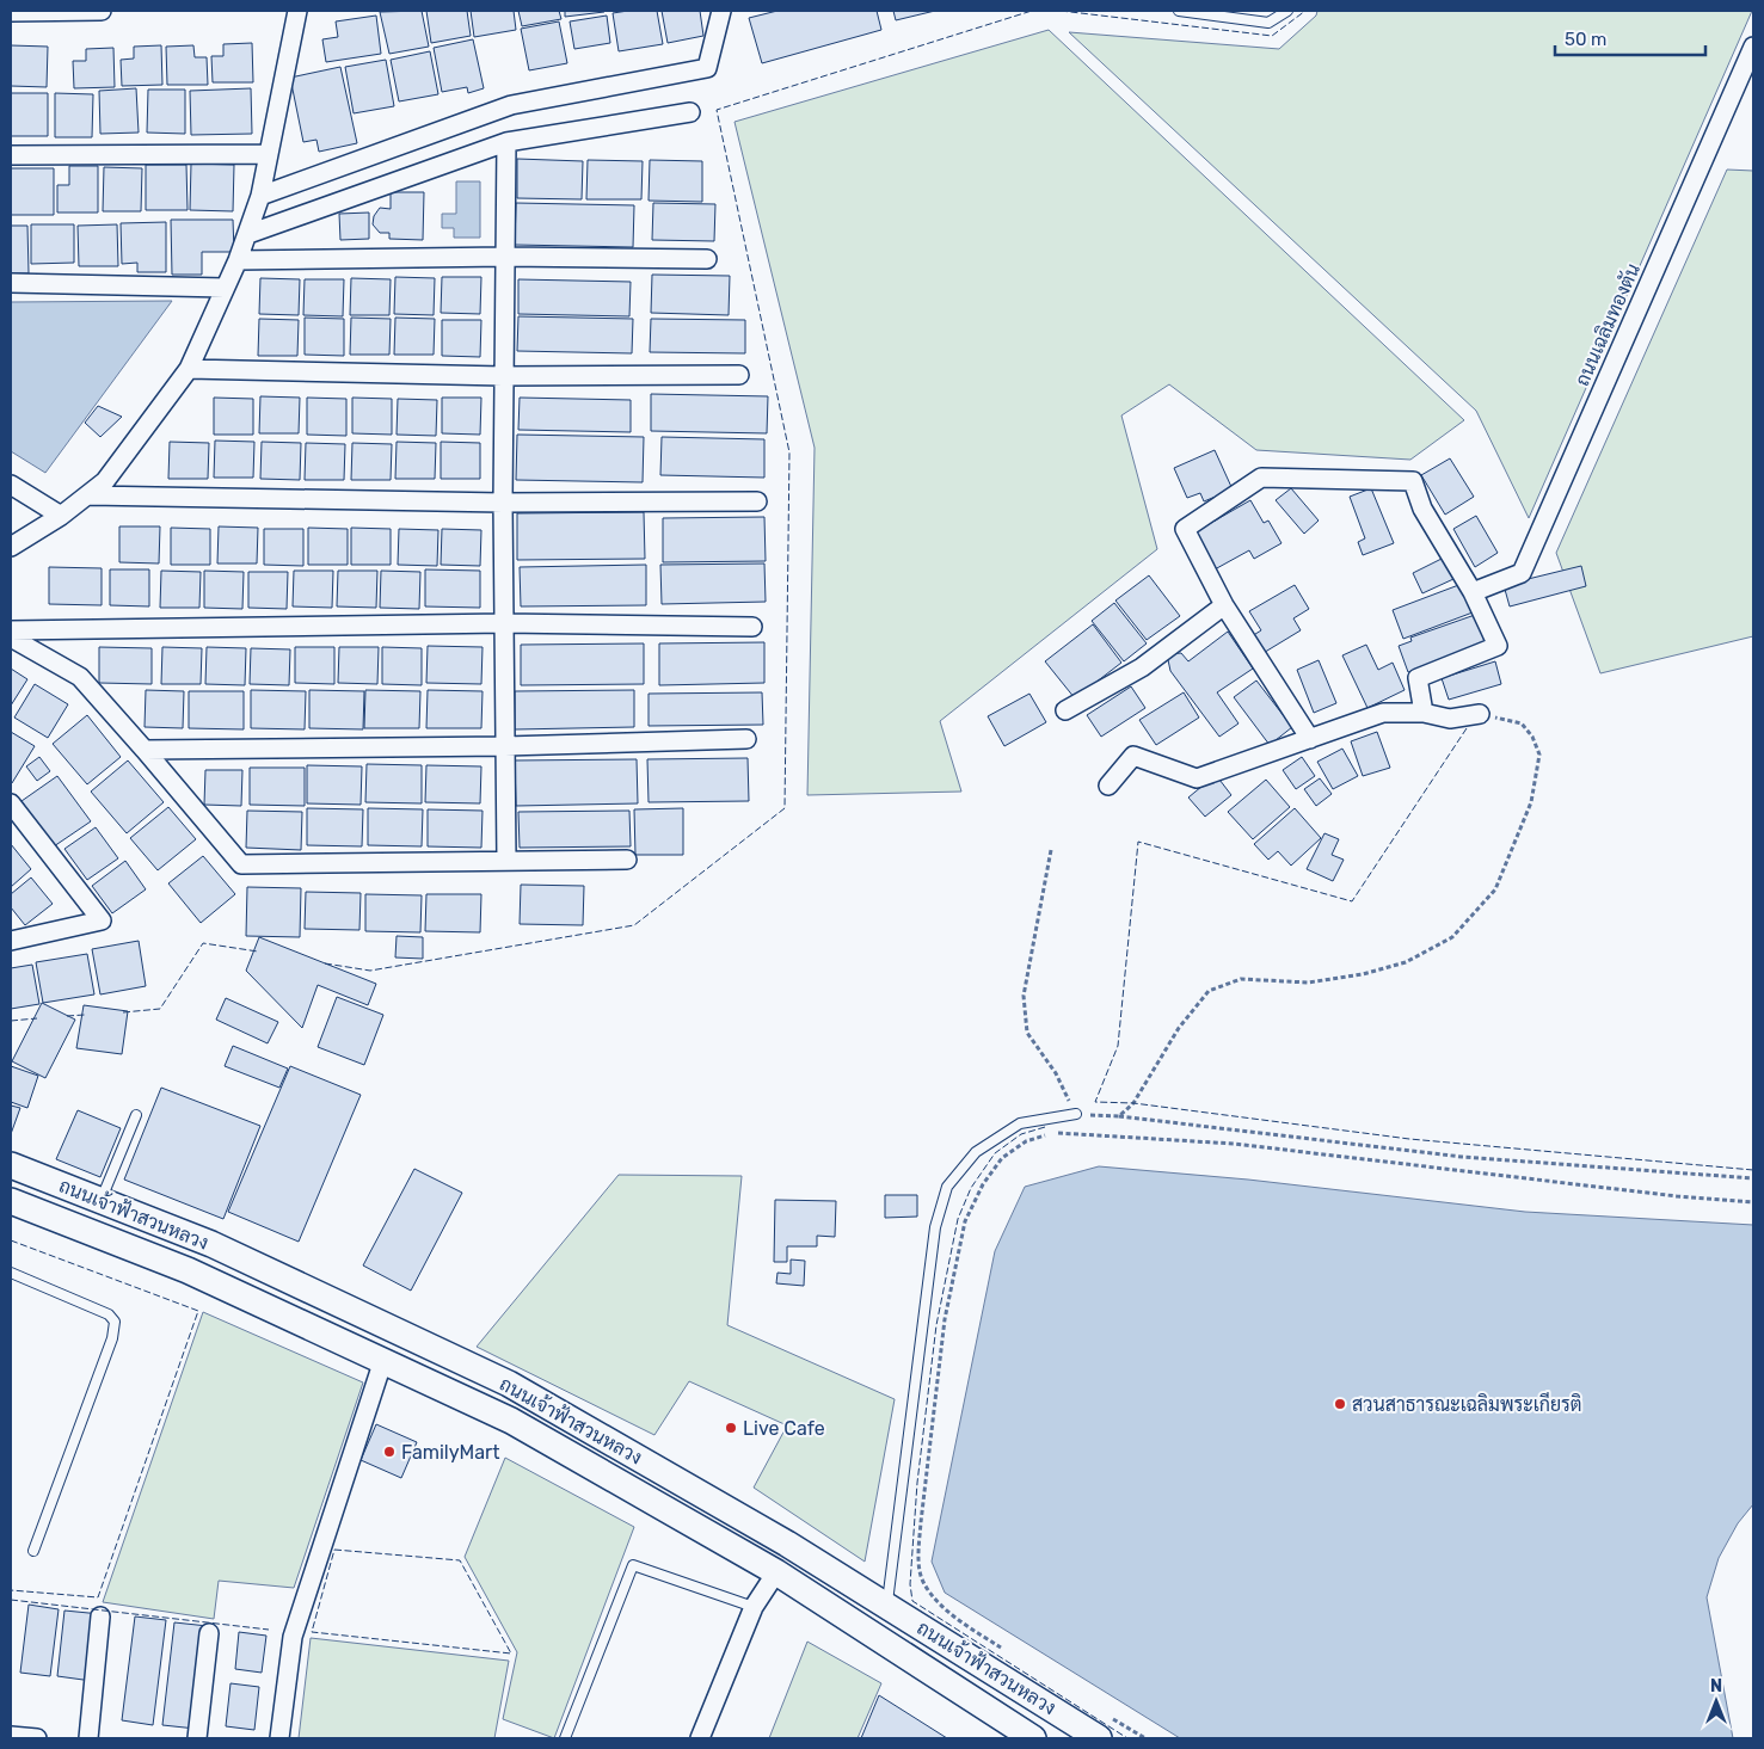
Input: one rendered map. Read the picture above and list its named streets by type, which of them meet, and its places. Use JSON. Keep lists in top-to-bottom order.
{
  "streets": {
    "main road": ["ถนนเจ้าฟ้าสวนหลวง"],
    "street": ["ถนนเฉลิมทองตัน"]
  },
  "places": ["สวนสาธารณะเฉลิมพระเกียรติ", "Live Cafe", "FamilyMart"],
  "scale_bar": "50 m",
  "north": "top"
}
